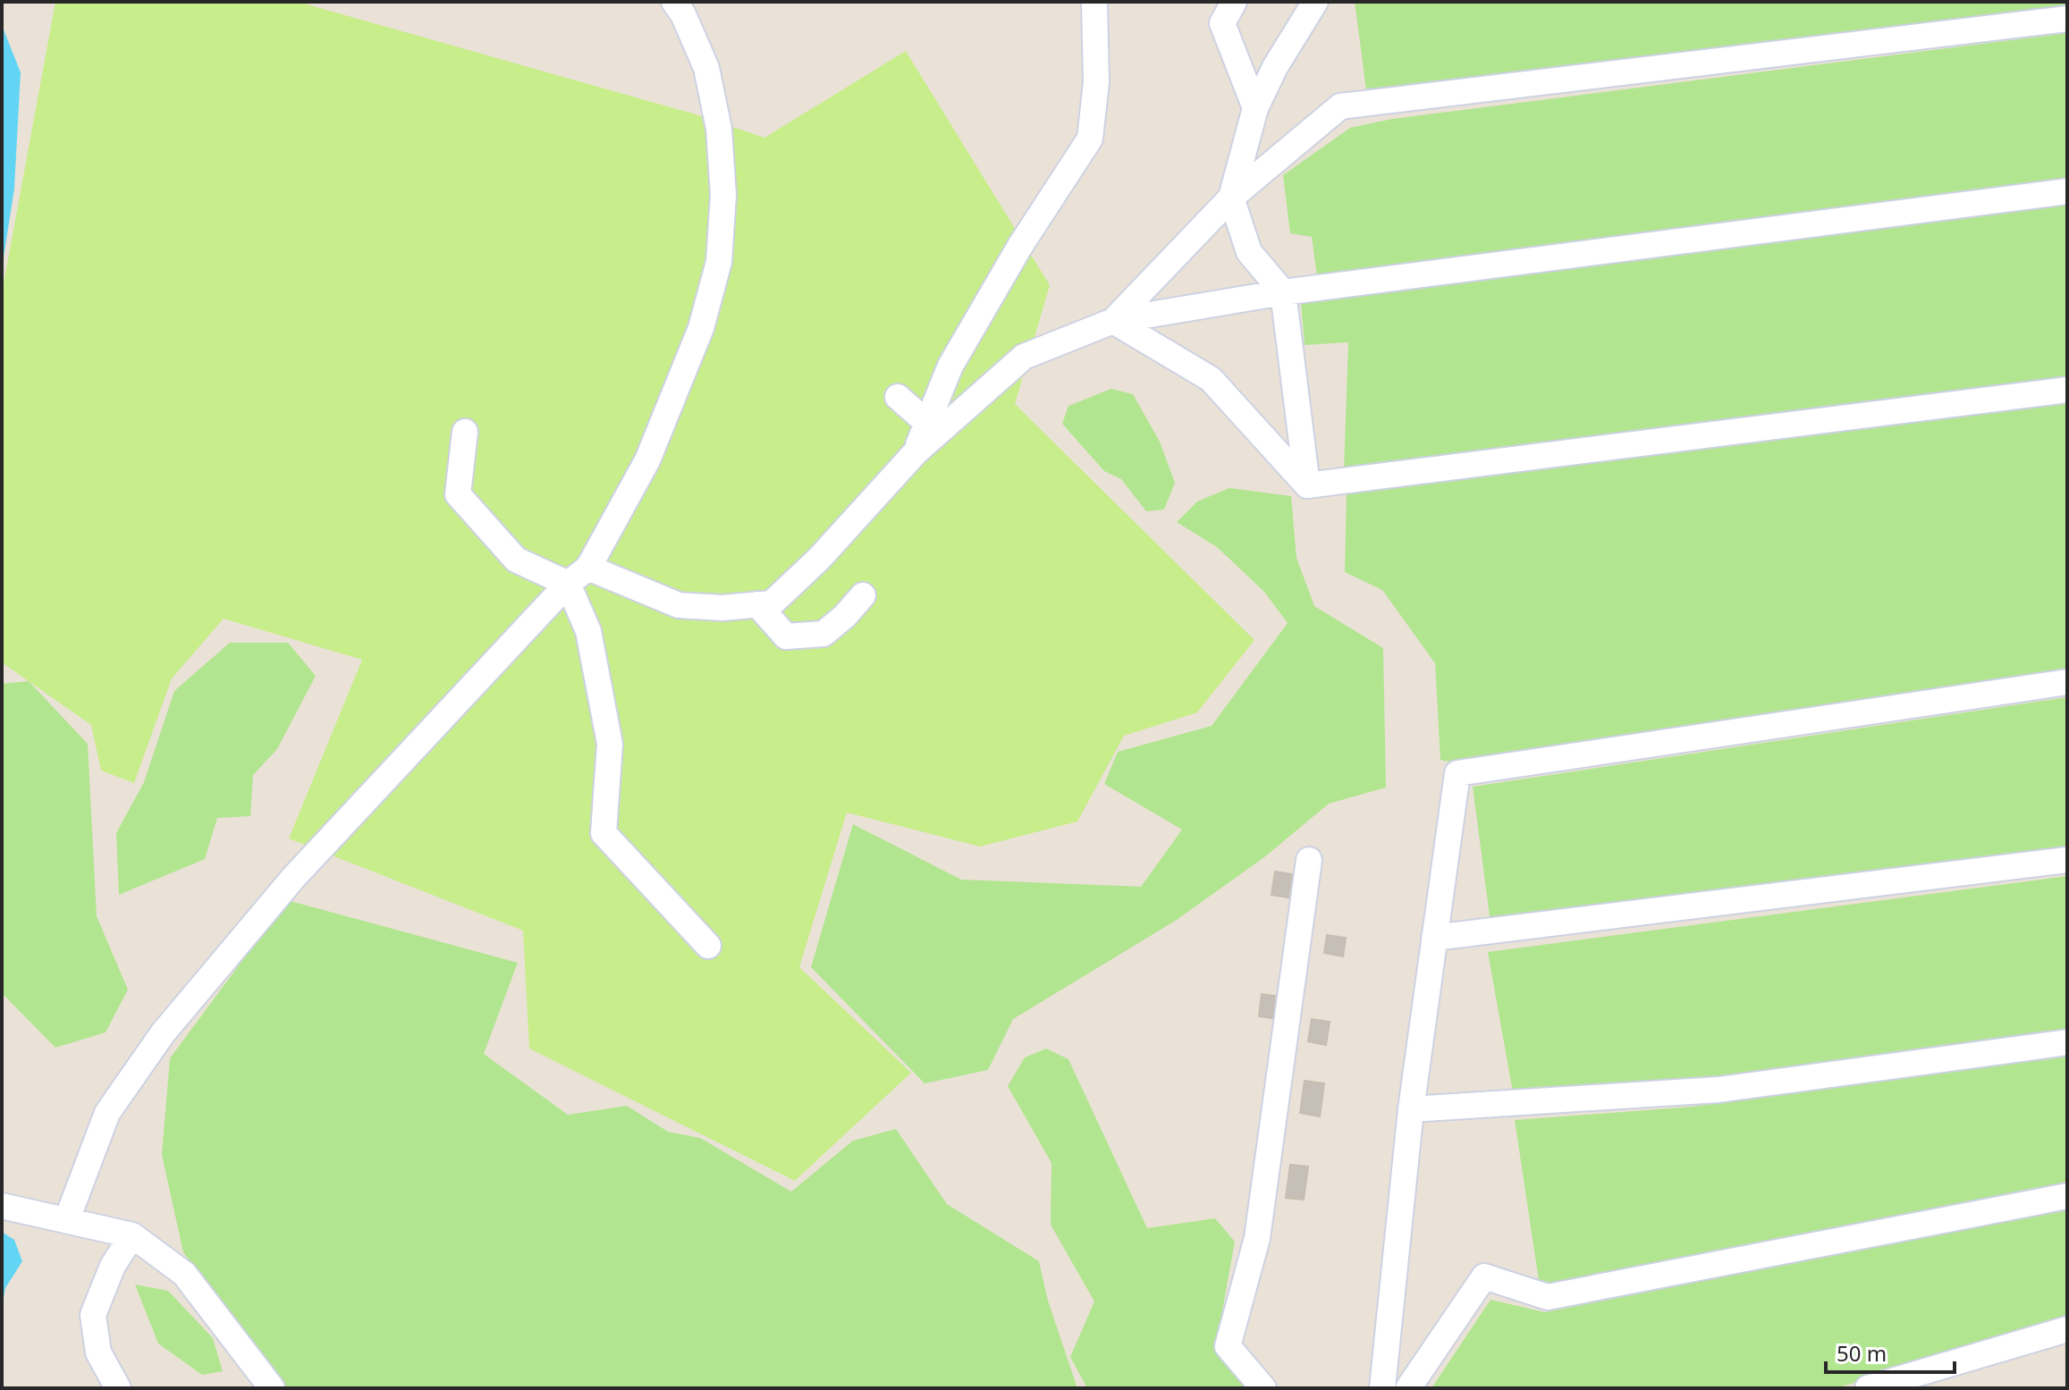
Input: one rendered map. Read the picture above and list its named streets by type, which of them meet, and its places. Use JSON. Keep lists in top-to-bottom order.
{
  "scale_bar": "50 m"
}
